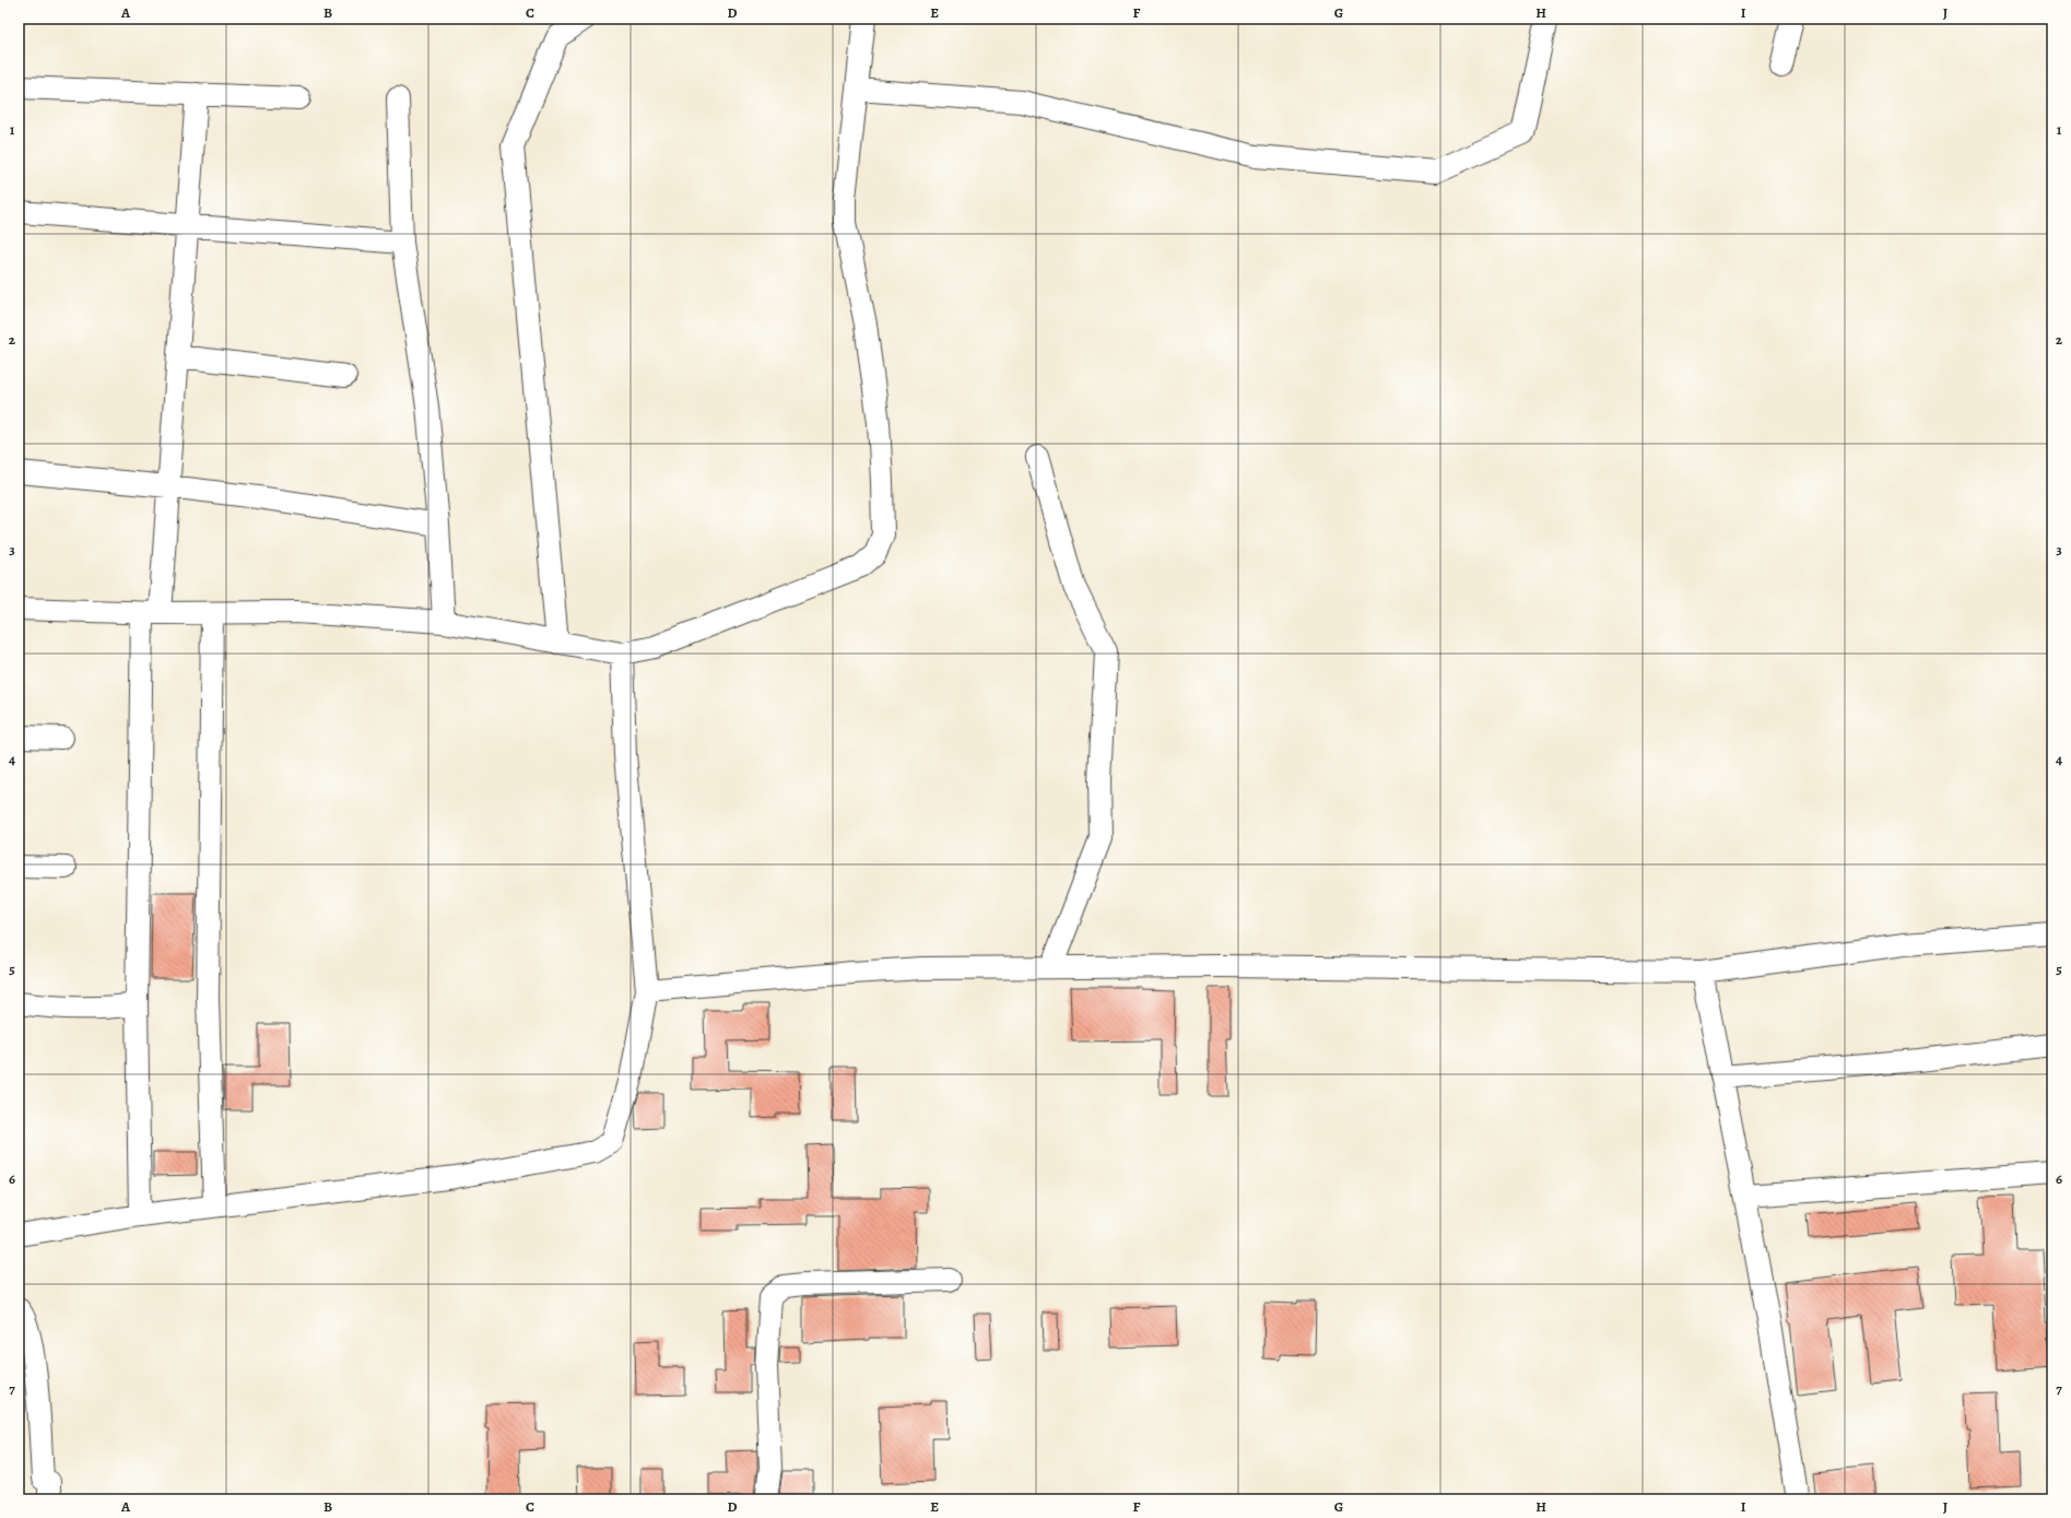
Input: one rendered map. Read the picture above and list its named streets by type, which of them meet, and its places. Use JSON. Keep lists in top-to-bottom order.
{
  "grid": {
    "columns": [
      "A",
      "B",
      "C",
      "D",
      "E",
      "F",
      "G",
      "H",
      "I",
      "J"
    ],
    "rows": [
      "1",
      "2",
      "3",
      "4",
      "5",
      "6",
      "7"
    ]
  }
}
